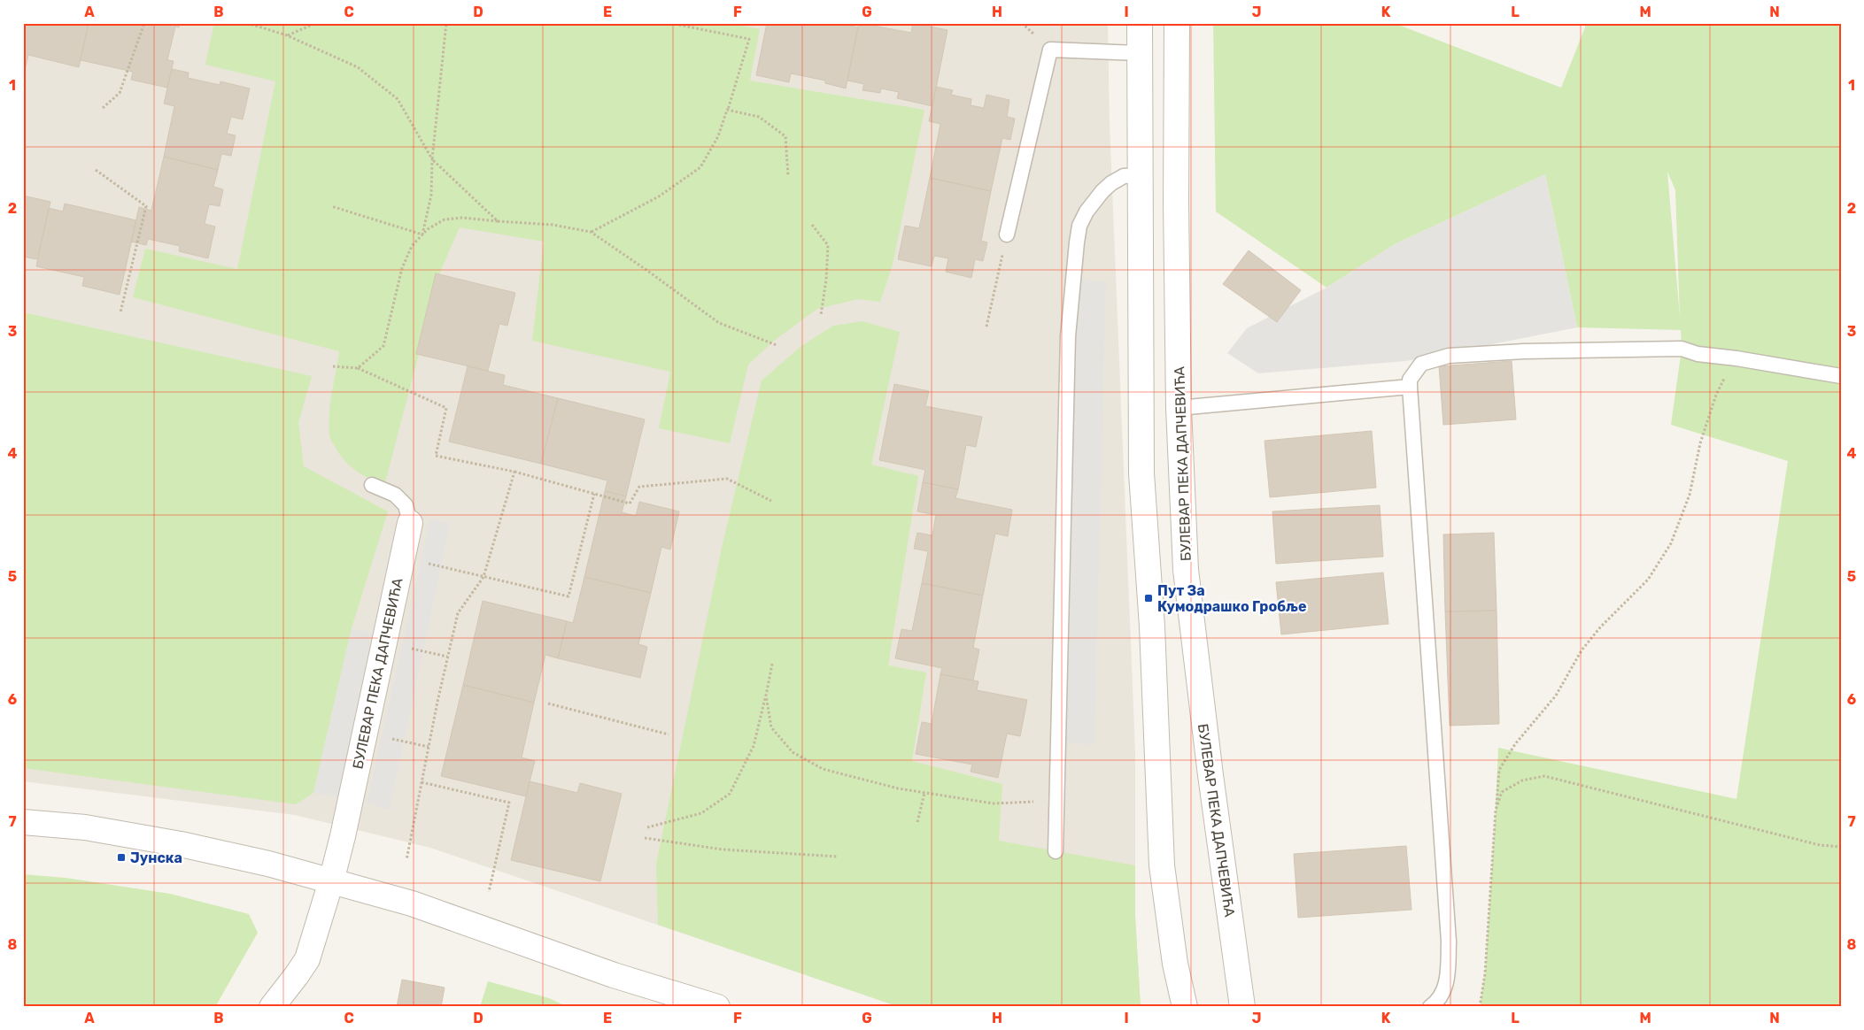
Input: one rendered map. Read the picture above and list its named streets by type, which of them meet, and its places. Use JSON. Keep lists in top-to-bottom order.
{
  "streets": {
    "street": ["БУЛЕВАР ПЕКА ДАПЧЕВИЋА"]
  },
  "places": {
    "transit": ["Пут За Кумодрашко Гробље", "Јунска"]
  },
  "grid": {
    "columns": [
      "A",
      "B",
      "C",
      "D",
      "E",
      "F",
      "G",
      "H",
      "I",
      "J",
      "K",
      "L",
      "M",
      "N"
    ],
    "rows": [
      "1",
      "2",
      "3",
      "4",
      "5",
      "6",
      "7",
      "8"
    ]
  }
}
